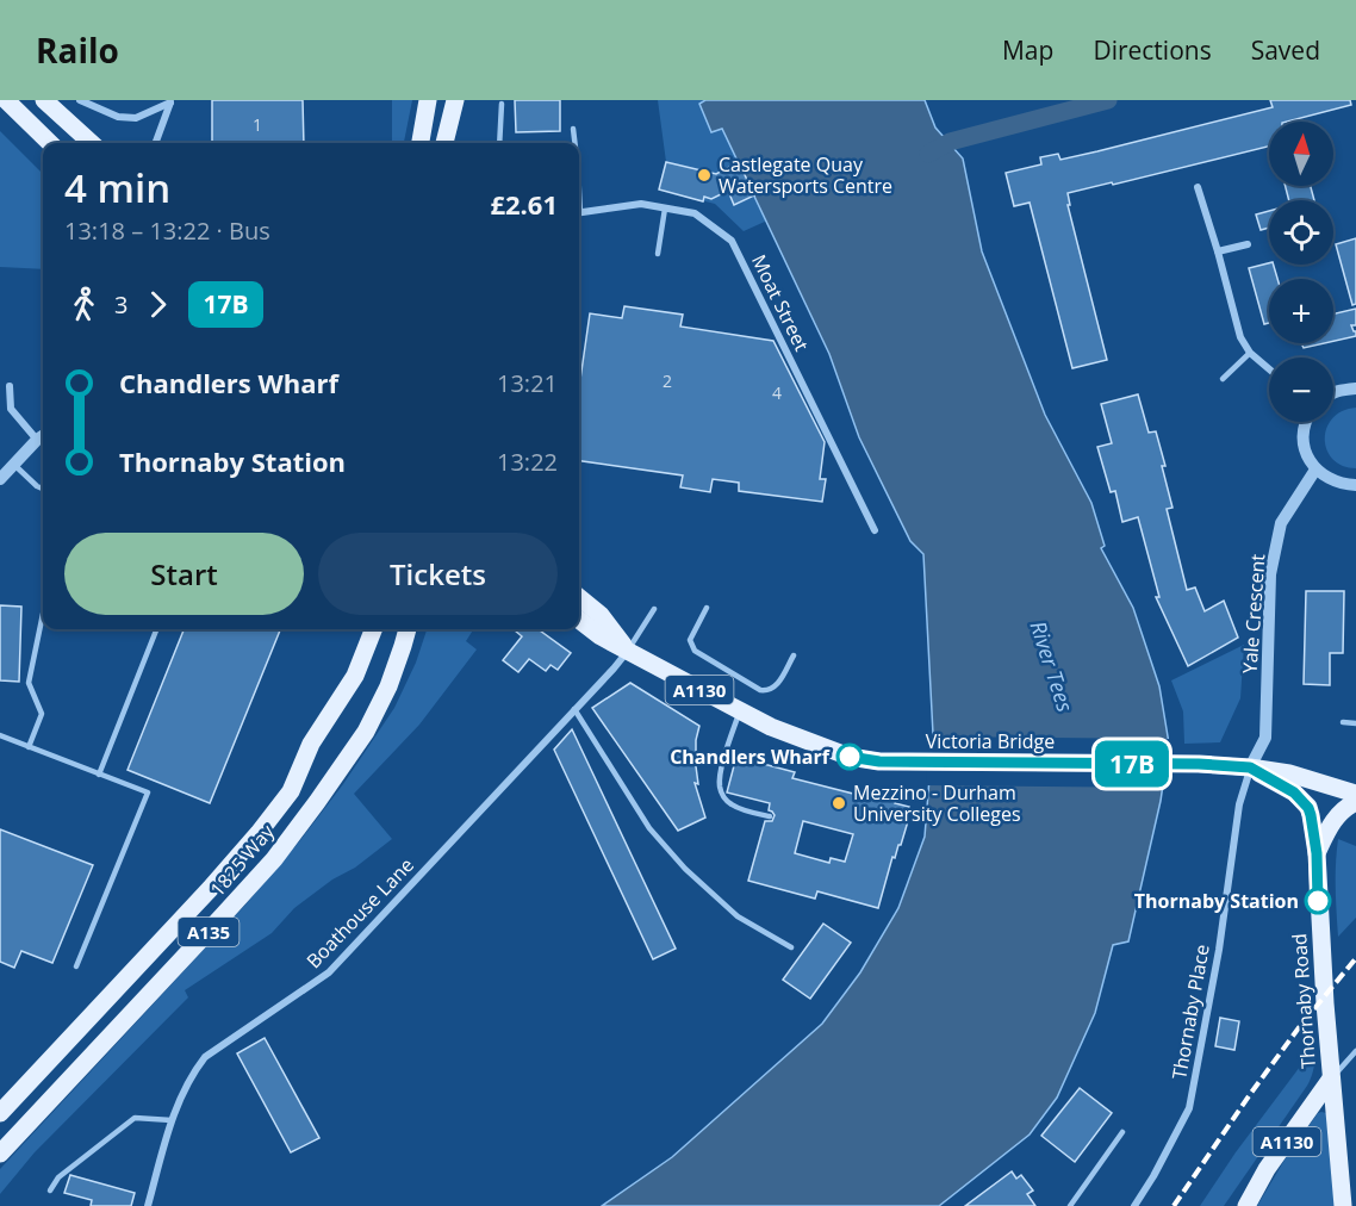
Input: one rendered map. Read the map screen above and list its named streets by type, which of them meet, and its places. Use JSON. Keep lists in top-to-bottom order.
{
  "streets": {
    "main road": [
      "A1130",
      "Victoria Bridge",
      "1825 Way",
      "A135",
      "Thornaby Road"
    ],
    "street": [
      "Moat Street",
      "Yale Crescent",
      "Boathouse Lane",
      "Thornaby Place"
    ]
  },
  "crossings": [
    ["Yale Crescent", "A1130"],
    ["Yale Crescent", "Victoria Bridge"],
    ["Yale Crescent", "Thornaby Place"],
    ["A1130", "Victoria Bridge"],
    ["A1130", "Boathouse Lane"],
    ["A1130", "Thornaby Road"],
    ["A1130", "Thornaby Place"],
    ["Victoria Bridge", "Thornaby Place"]
  ],
  "water": ["River Tees"],
  "places": [
    "Castlegate Quay Watersports Centre",
    "Chandlers Wharf",
    "Mezzino - Durham University Colleges",
    "Thornaby Station"
  ],
  "lines": ["bus line 17B"],
  "house_numbers": ["1", "2", "4"],
  "north": "top",
  "page": {
    "header": "Railo",
    "nav": ["Map", "Directions", "Saved"],
    "on_map": "17B",
    "map_buttons": ["+", "−"],
    "heading": ["4 min", "13:18 – 13:22 · Bus", "£2.61"],
    "legs": ["3", "17B"],
    "list": [
      {
        "name": "Chandlers Wharf",
        "value": "13:21"
      },
      {
        "name": "Thornaby Station",
        "value": "13:22"
      }
    ],
    "buttons": ["Start", "Tickets"]
  }
}
